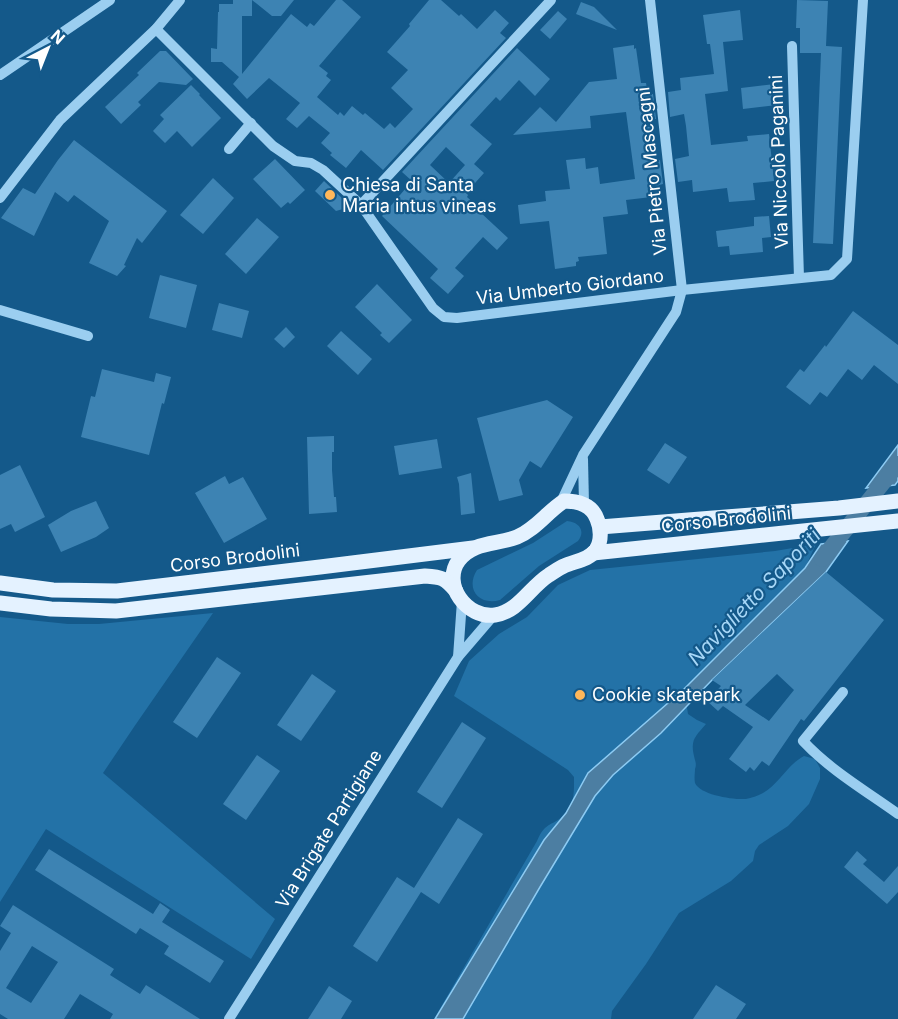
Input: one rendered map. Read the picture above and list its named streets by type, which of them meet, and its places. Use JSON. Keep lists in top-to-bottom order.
{
  "streets": {
    "main road": ["Corso Brodolini"],
    "street": [
      "Via Niccolò Paganini",
      "Via Pietro Mascagni",
      "Via Umberto Giordano",
      "Via Brigate Partigiane"
    ]
  },
  "crossings": [
    ["Via Niccolò Paganini", "Via Umberto Giordano"],
    ["Via Pietro Mascagni", "Via Umberto Giordano"],
    ["Via Pietro Mascagni", "Corso Brodolini"],
    ["Corso Brodolini", "Via Brigate Partigiane"]
  ],
  "water": ["Naviglietto Saporiti"],
  "places": ["Chiesa di Santa Maria intus vineas", "Cookie skatepark"],
  "north": "top right"
}
